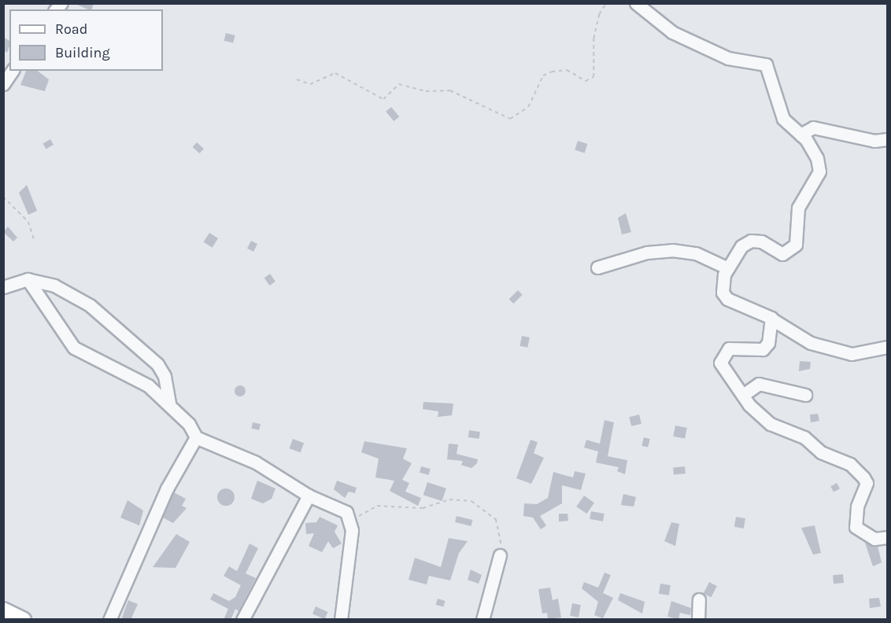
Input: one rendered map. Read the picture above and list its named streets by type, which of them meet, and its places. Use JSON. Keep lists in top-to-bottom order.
{
  "legend": ["Road", "Building"]
}
